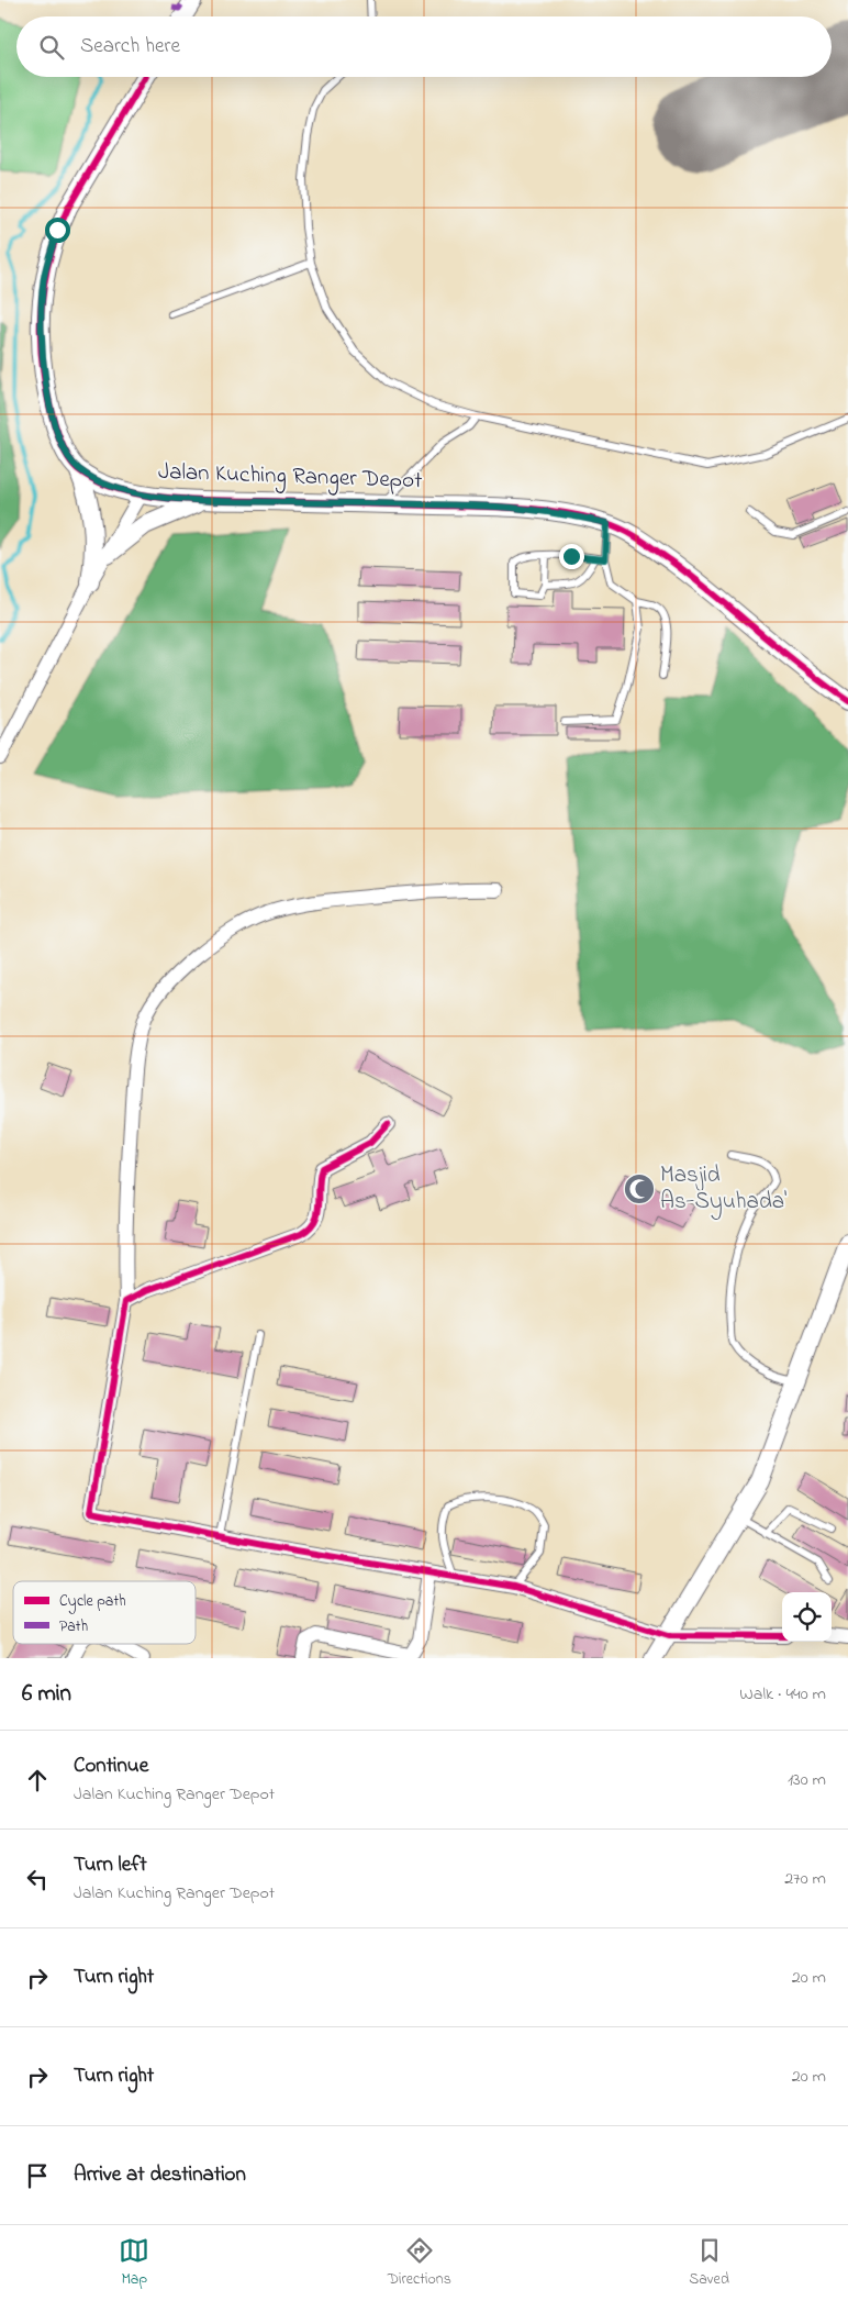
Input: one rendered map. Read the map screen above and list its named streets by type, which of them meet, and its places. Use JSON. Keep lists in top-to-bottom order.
{
  "streets": {
    "street": ["Jalan Kuching Ranger Depot"]
  },
  "places": {
    "mosque": ["Masjid As-Syuhada'"]
  },
  "legend": ["Cycle path", "Path"],
  "page": {
    "search": "Search here",
    "heading": ["6 min", "Walk · 440 m"],
    "list": [
      ["Continue", "Jalan Kuching Ranger Depot", "130 m"],
      ["Turn left", "Jalan Kuching Ranger Depot", "270 m"],
      ["Turn right", "20 m"],
      ["Turn right", "20 m"],
      "Arrive at destination"
    ],
    "nav": ["Map", "Directions", "Saved"]
  }
}
